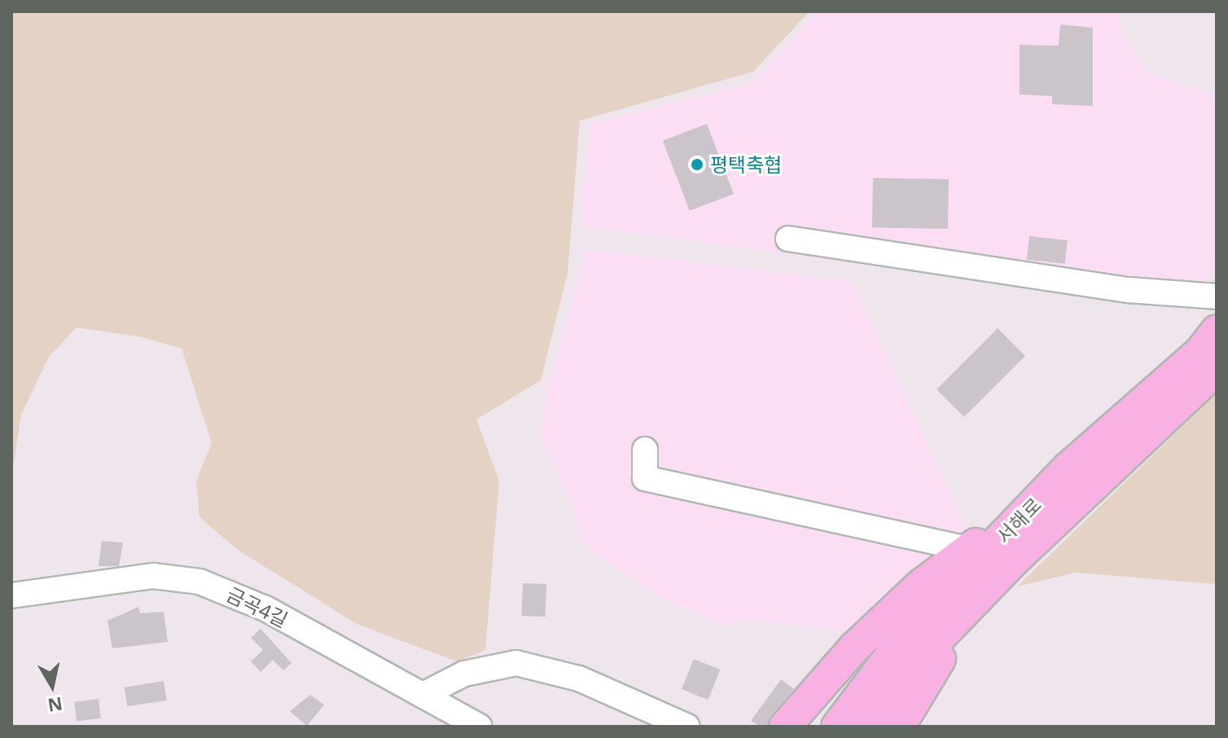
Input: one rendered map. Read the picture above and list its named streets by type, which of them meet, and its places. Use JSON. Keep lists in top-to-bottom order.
{
  "streets": {
    "main road": ["서해로"],
    "street": ["금곡4길"]
  },
  "places": ["평택축협"],
  "north": "bottom"
}
